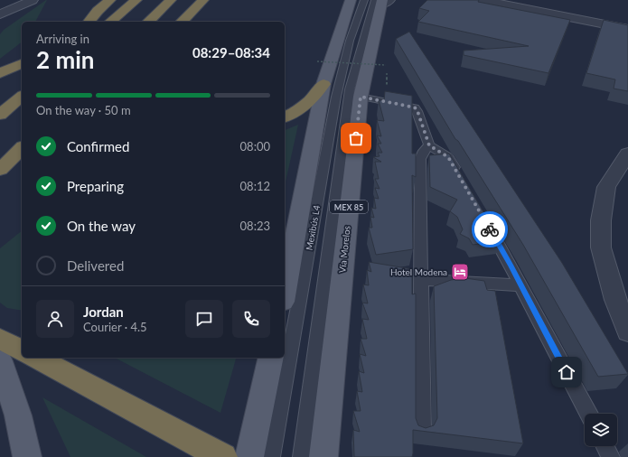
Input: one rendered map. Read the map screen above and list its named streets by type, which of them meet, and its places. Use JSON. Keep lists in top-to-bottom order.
{
  "streets": {
    "main road": ["MEX 85", "Vía Morelos"],
    "lane": ["Mexibús L4"]
  },
  "crossings": [
    ["Mexibús L4", "Vía Morelos"]
  ],
  "places": {
    "hotel": ["Hotel Modena"]
  },
  "page": {
    "heading": ["2 min", "Arriving in", "08:29–08:34"],
    "panel": ["Jordan", "Courier · 4.5"],
    "bar": "On the way · 50 m",
    "list": [
      ["Confirmed", "08:00"],
      ["Preparing", "08:12"],
      ["On the way", "08:23"],
      "Delivered"
    ]
  }
}
